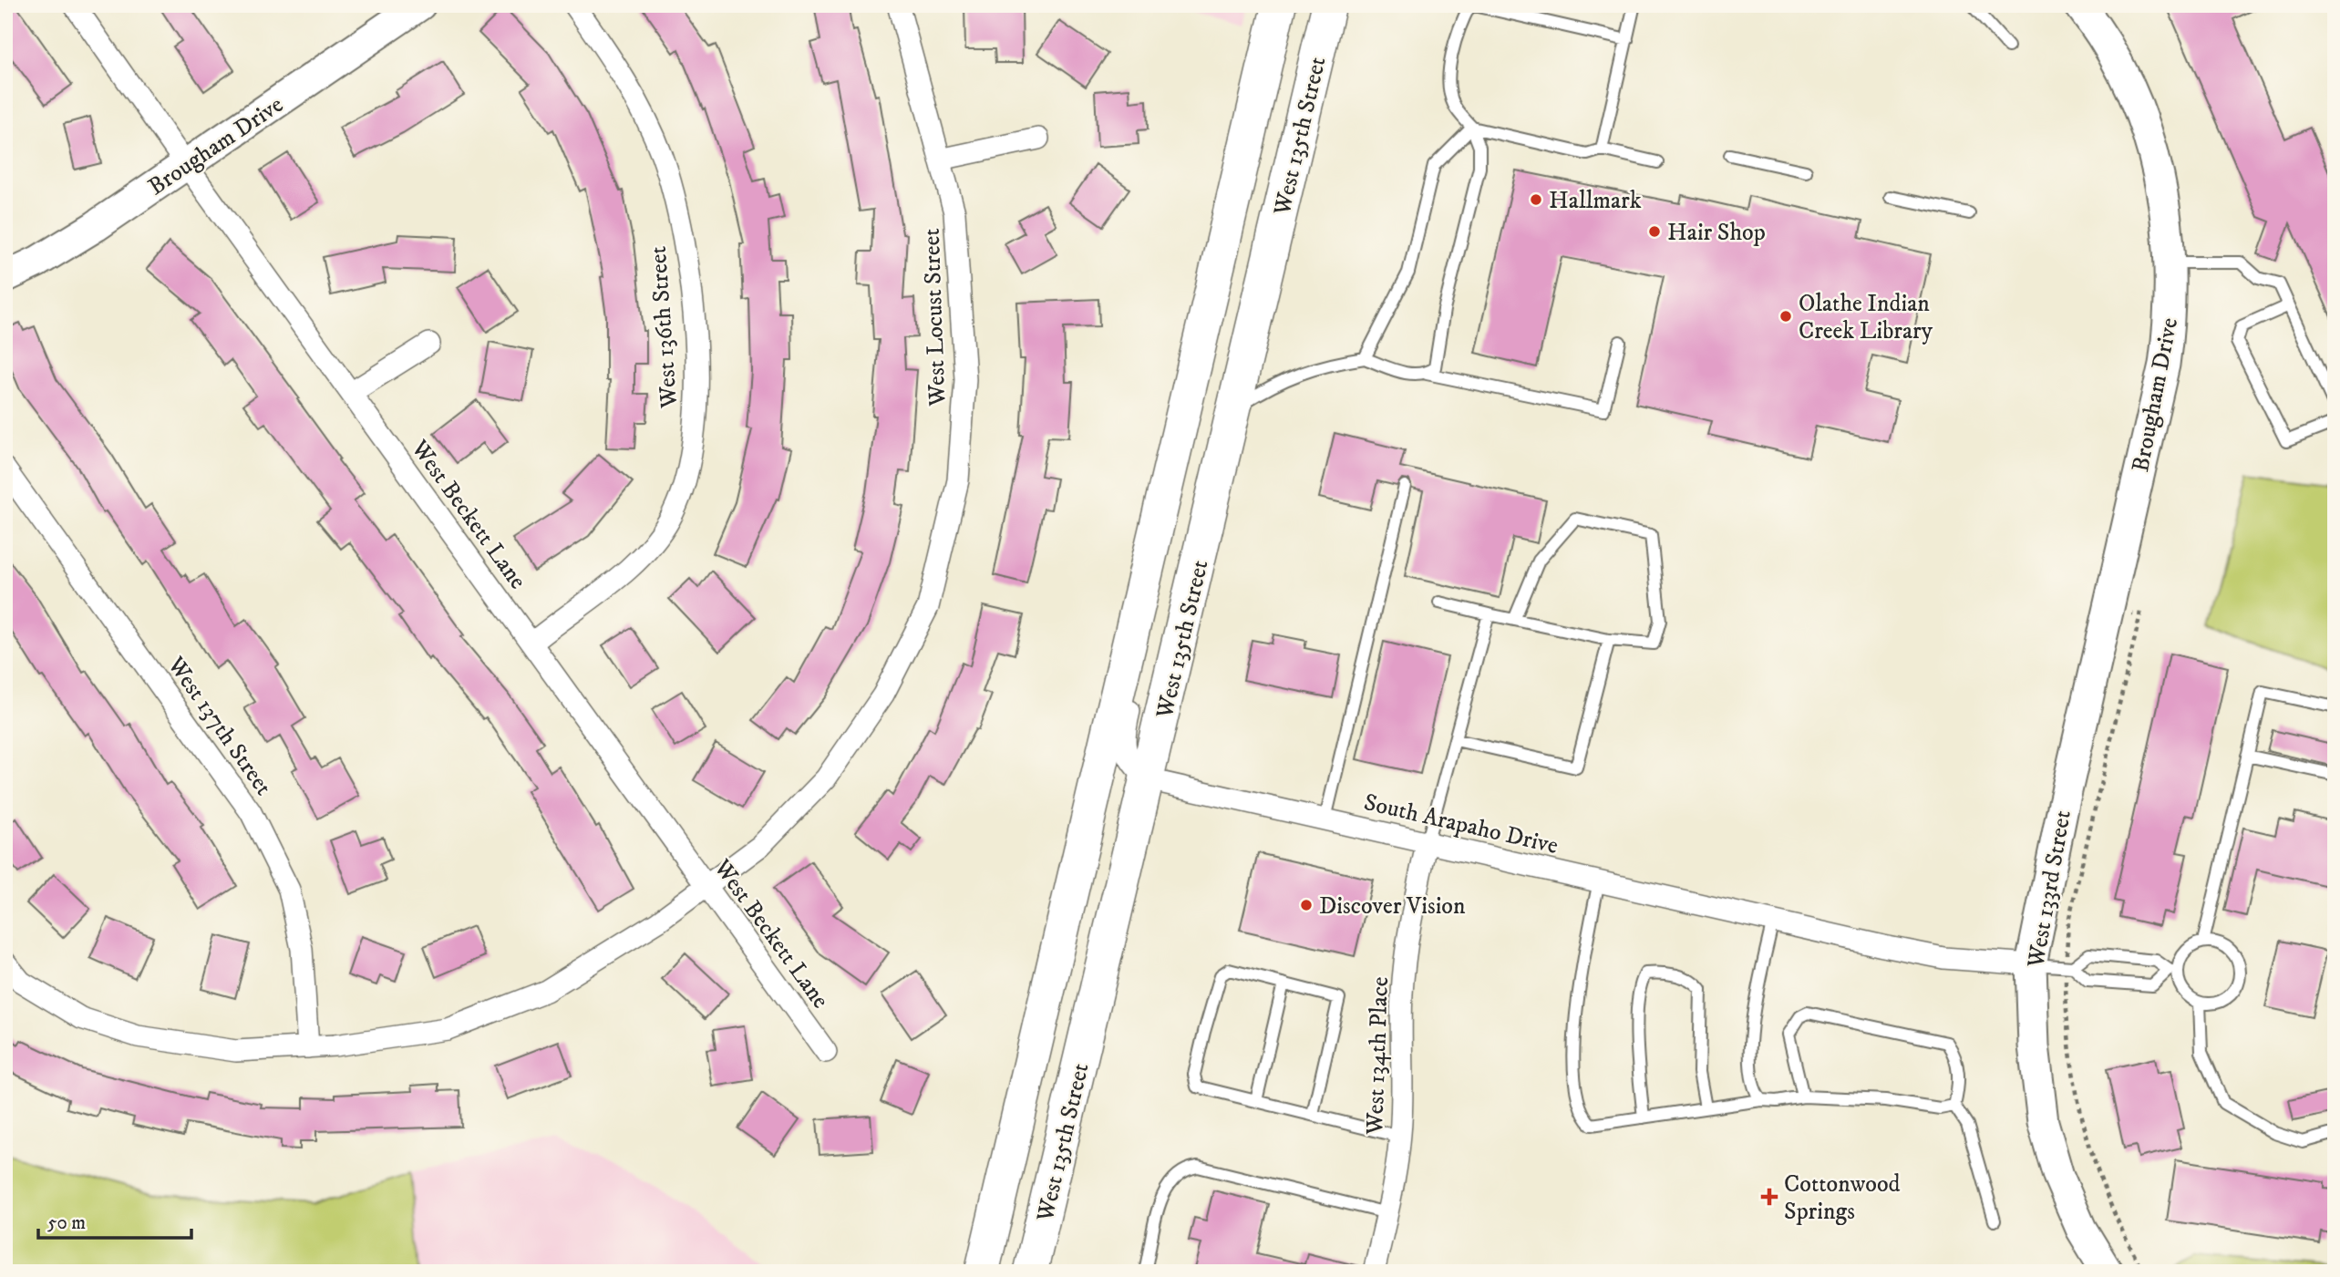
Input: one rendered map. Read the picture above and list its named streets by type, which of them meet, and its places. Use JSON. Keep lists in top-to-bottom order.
{
  "streets": {
    "main road": ["West 135th Street"],
    "street": [
      "Brougham Drive",
      "West Locust Street",
      "West 136th Street",
      "West Beckett Lane",
      "West 137th Street",
      "South Arapaho Drive",
      "West 133rd Street",
      "West 134th Place"
    ]
  },
  "crossings": [
    ["West 135th Street", "South Arapaho Drive"],
    ["Brougham Drive", "West Beckett Lane"],
    ["Brougham Drive", "West 133rd Street"],
    ["West Locust Street", "West Beckett Lane"],
    ["West Locust Street", "West 137th Street"],
    ["West 136th Street", "West Beckett Lane"],
    ["South Arapaho Drive", "West 133rd Street"],
    ["South Arapaho Drive", "West 134th Place"]
  ],
  "places": {
    "other": [
      "Hallmark",
      "Hair Shop",
      "Olathe Indian Creek Library",
      "Discover Vision"
    ],
    "health": ["Cottonwood Springs"]
  },
  "scale_bar": "50 m"
}
